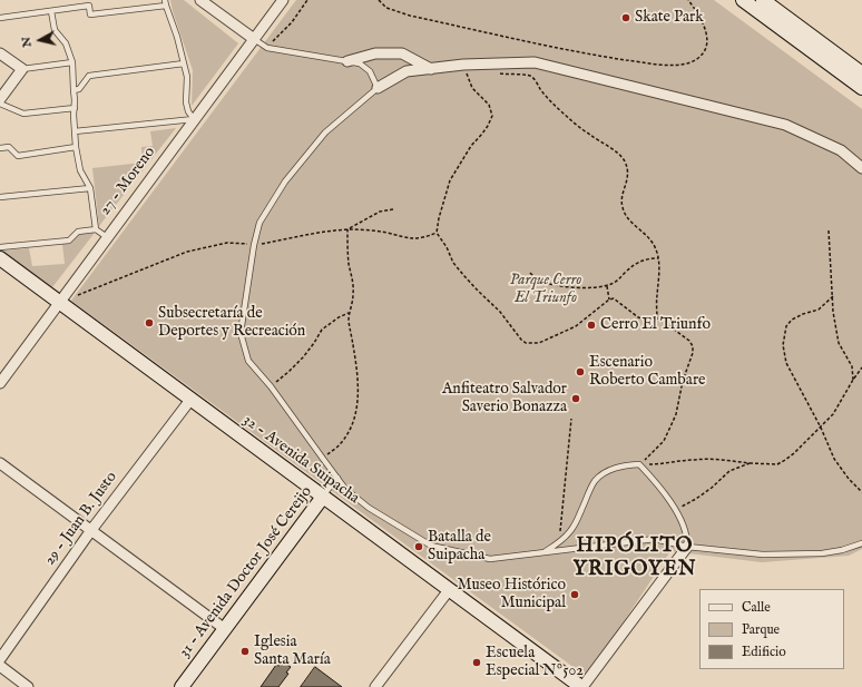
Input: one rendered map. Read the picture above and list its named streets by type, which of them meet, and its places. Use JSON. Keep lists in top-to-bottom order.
{
  "streets": {
    "street": [
      "27 - Moreno",
      "32 - Avenida Suipacha",
      "29 - Juan B. Justo",
      "31 - Avenida Doctor José Cereijo"
    ]
  },
  "crossings": [
    ["27 - Moreno", "32 - Avenida Suipacha"],
    ["32 - Avenida Suipacha", "29 - Juan B. Justo"],
    ["32 - Avenida Suipacha", "31 - Avenida Doctor José Cereijo"]
  ],
  "districts": ["HIPÓLITO YRIGOYEN"],
  "parks": ["Parque Cerro El Triunfo"],
  "places": [
    "Skate Park",
    "Subsecretaría de Deportes y Recreación",
    "Cerro El Triunfo",
    "Escenario Roberto Cambare",
    "Anfiteatro Salvador Saverio Bonazza",
    "Batalla de Suipacha",
    "Museo Histórico Municipal",
    "Iglesia Santa María",
    "Escuela Especial Nº502"
  ],
  "legend": ["Calle", "Parque", "Edificio"],
  "north": "left"
}
